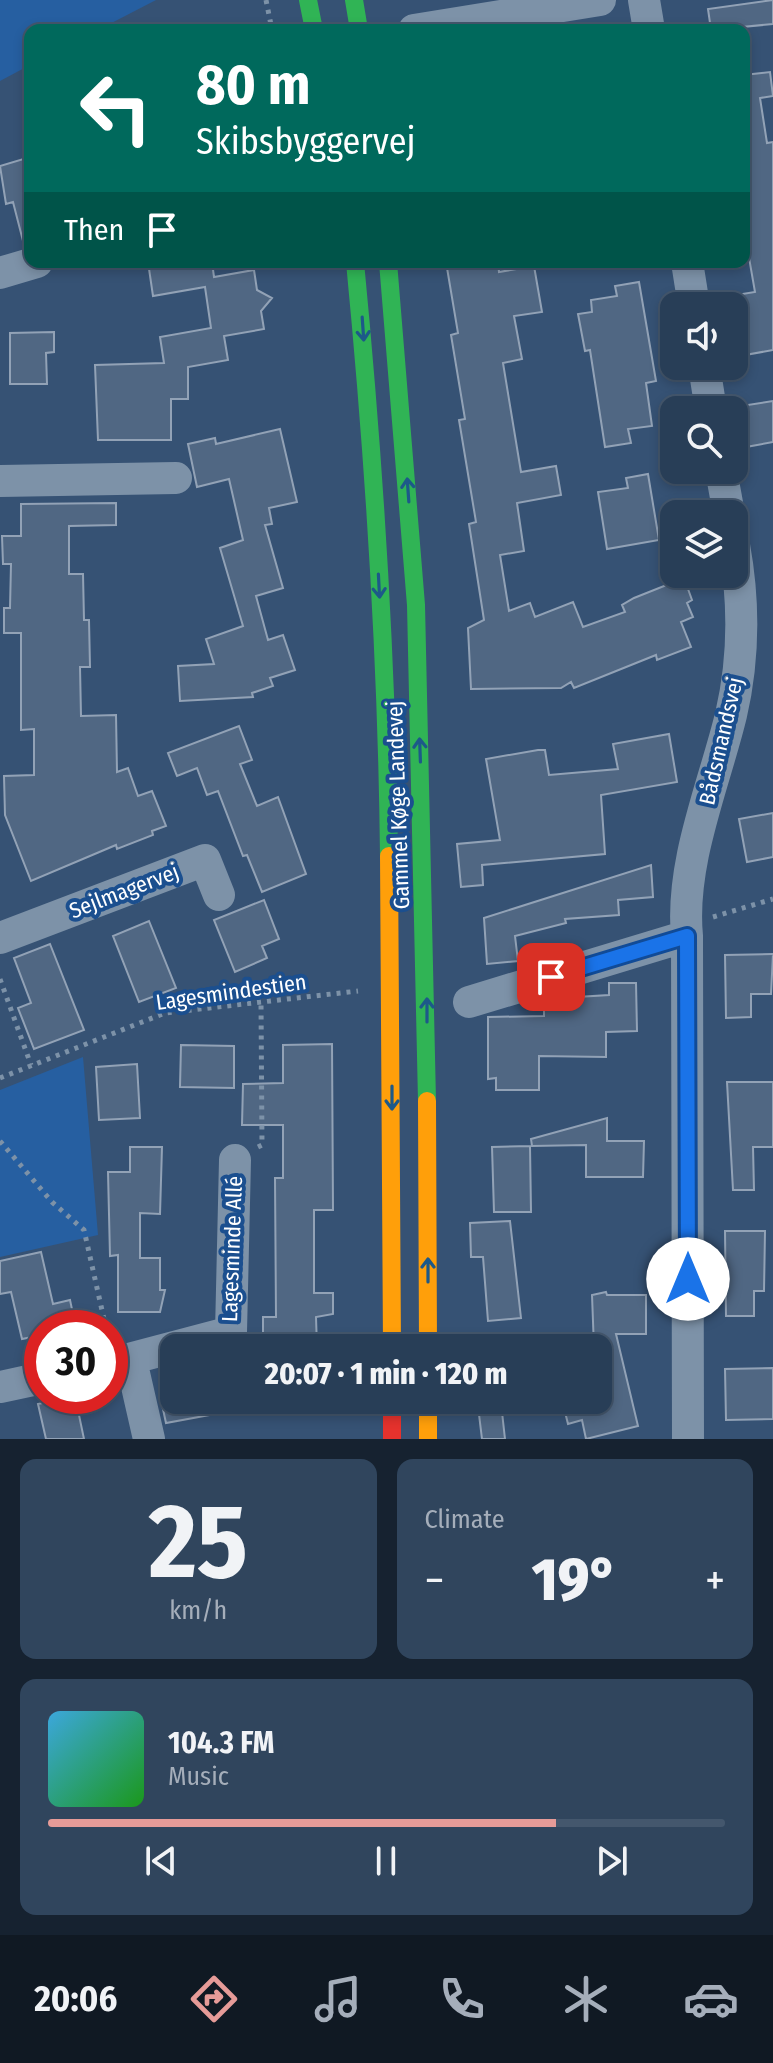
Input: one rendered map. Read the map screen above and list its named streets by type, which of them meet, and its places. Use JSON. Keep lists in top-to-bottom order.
{
  "streets": {
    "main road": ["Gammel Køge Landevej"],
    "street": ["Bådsmandsvej", "Sejlmagervej", "Lagesminde Allé"],
    "path": ["Lagesmindestien"]
  },
  "crossings": [
    ["Gammel Køge Landevej", "Lagesmindestien"]
  ],
  "page": {
    "turn": ["80 m", "Skibsbyggervej"],
    "then": "Then",
    "limit": "30",
    "trip": "20:07 · 1 min · 120 m",
    "tile": [
      ["25", "km/h"],
      "Climate"
    ],
    "heat": ["−", "19°", "+"],
    "song": ["104.3 FM", "Music"],
    "tabs": "20:06"
  }
}
